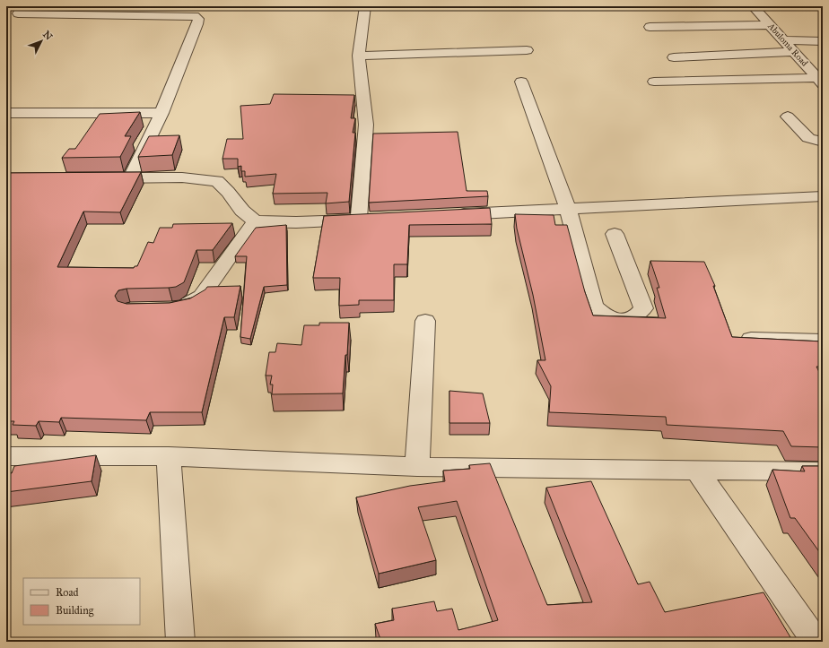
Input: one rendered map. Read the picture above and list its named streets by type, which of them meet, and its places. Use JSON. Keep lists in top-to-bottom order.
{
  "streets": {
    "street": ["Abuloma Road"]
  },
  "legend": ["Road", "Building"],
  "north": "top right"
}
